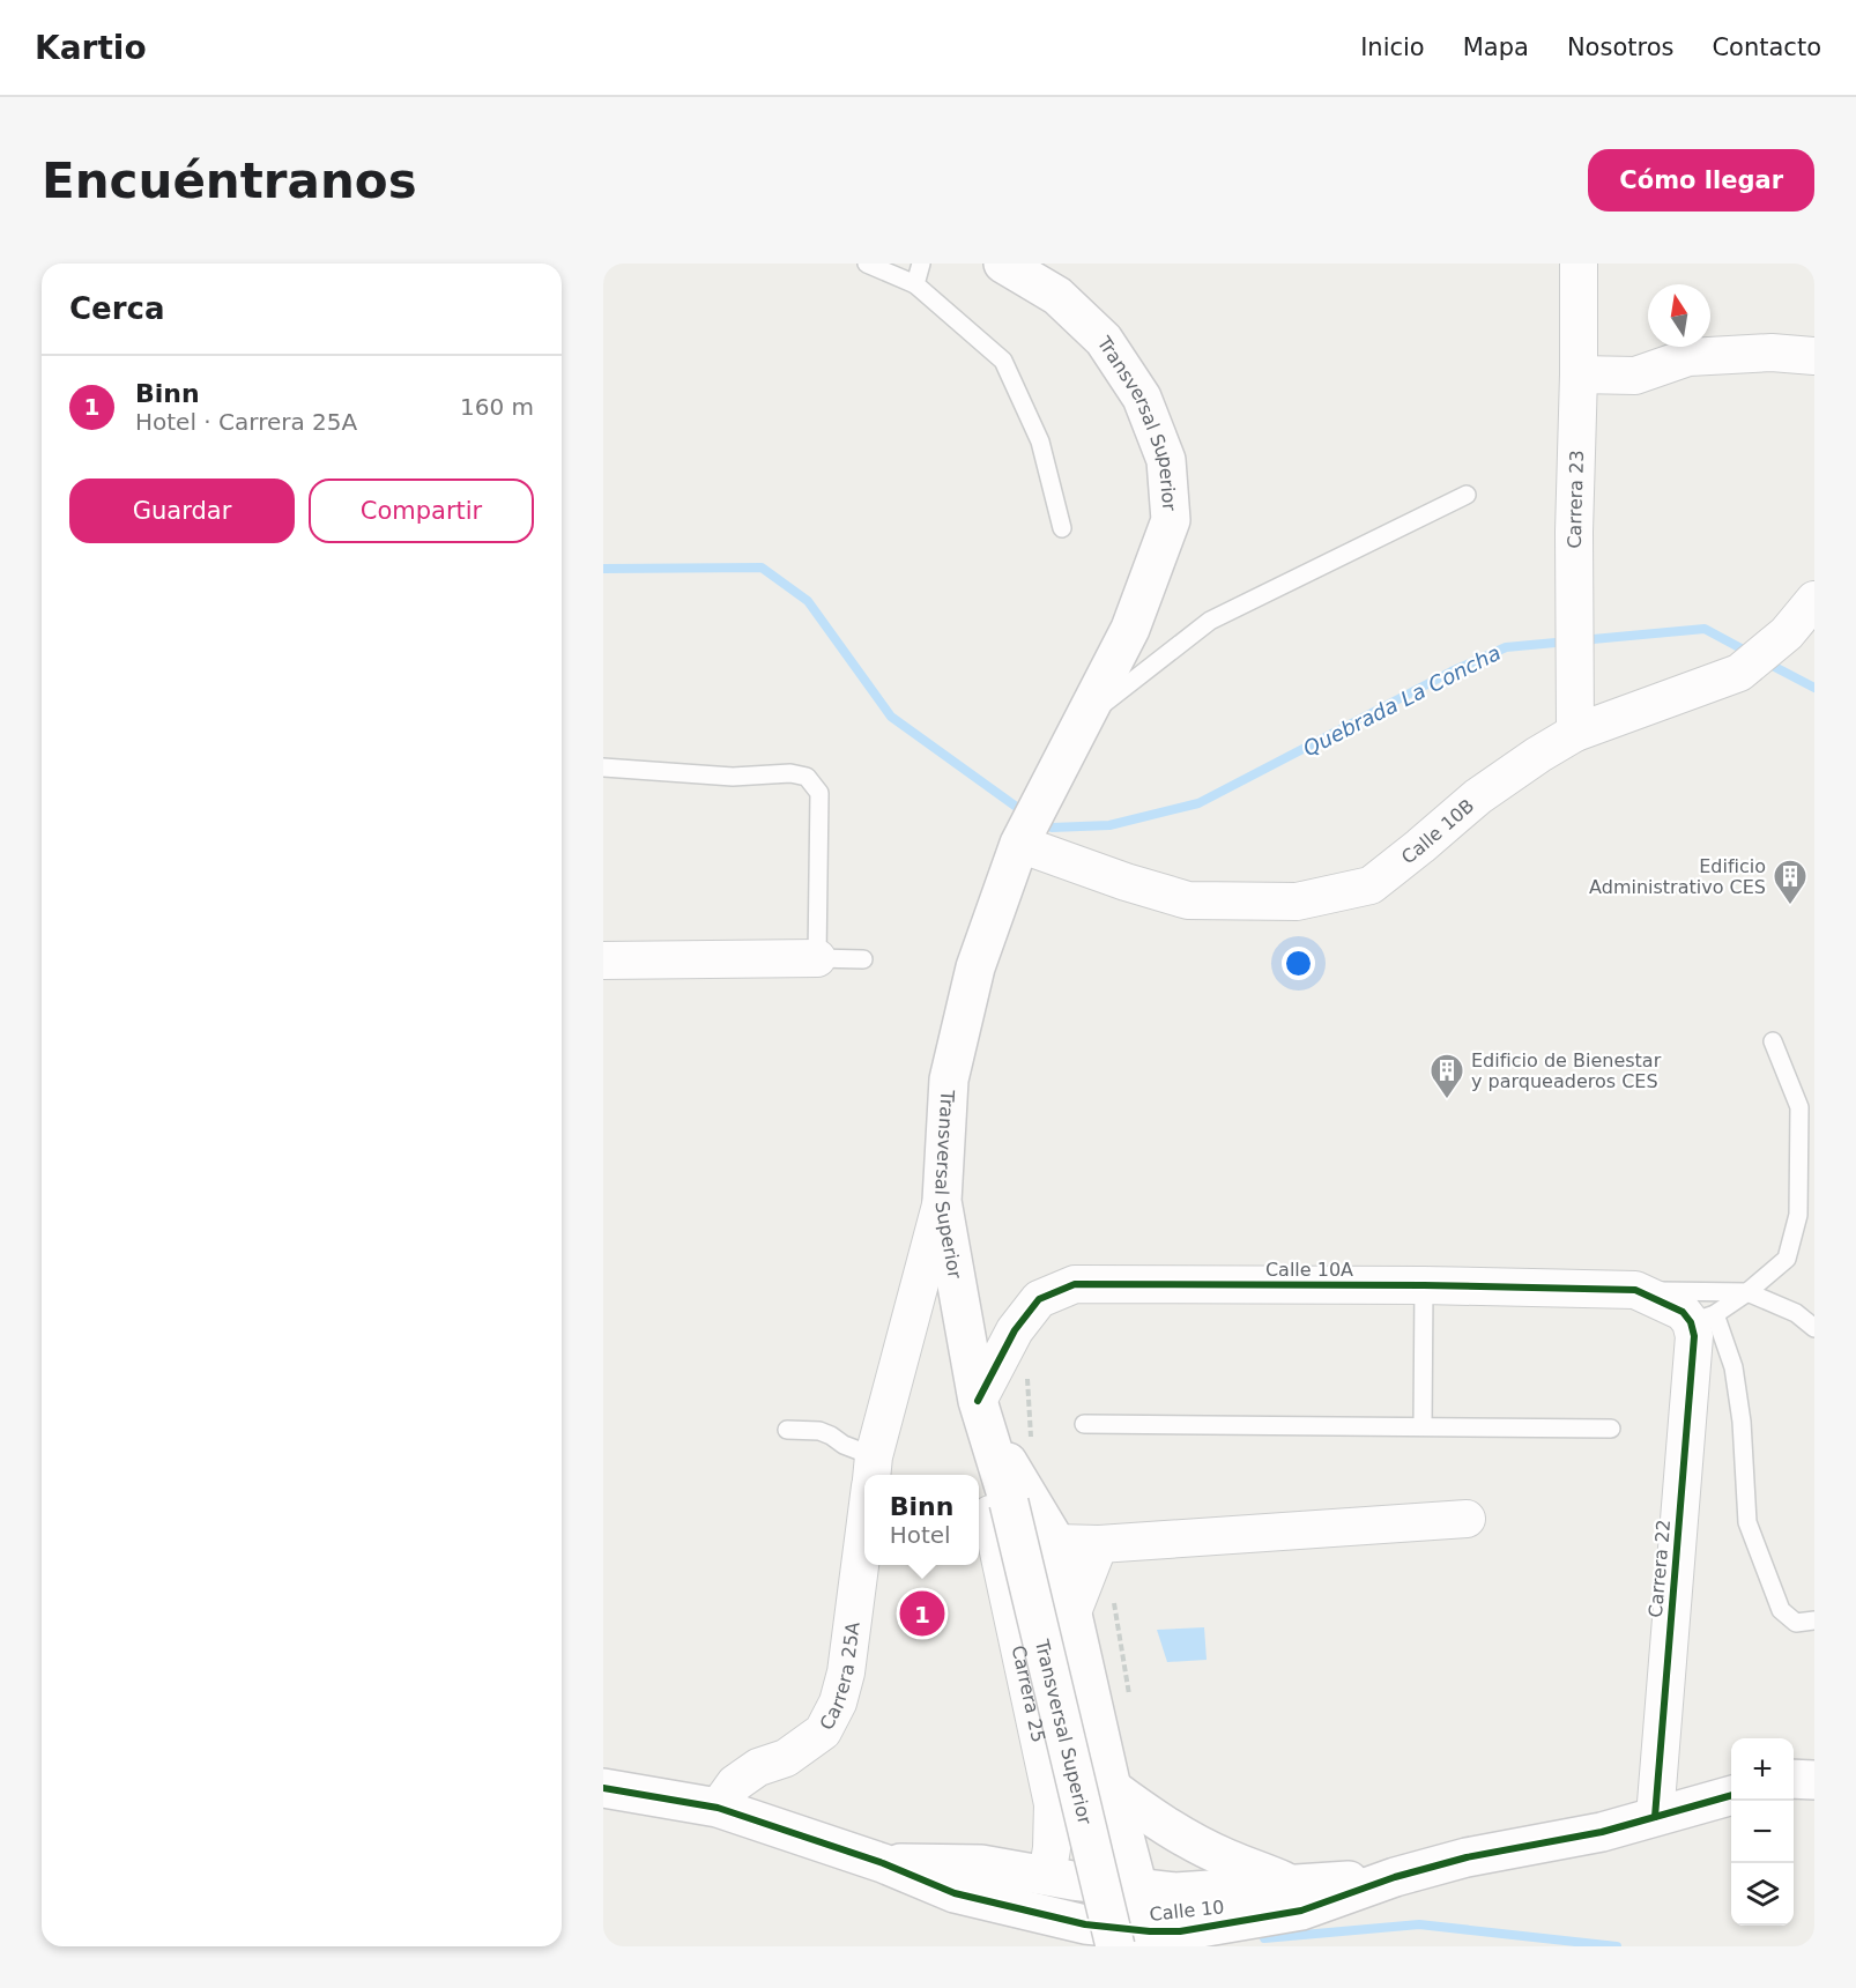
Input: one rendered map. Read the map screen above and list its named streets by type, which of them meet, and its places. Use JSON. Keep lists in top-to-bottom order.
{
  "streets": {
    "main road": ["Transversal Superior", "Calle 10"],
    "street": [
      "Carrera 23",
      "Calle 10B",
      "Calle 10A",
      "Carrera 22",
      "Carrera 25A",
      "Carrera 25"
    ]
  },
  "crossings": [
    ["Transversal Superior", "Calle 10B"],
    ["Transversal Superior", "Calle 10A"],
    ["Transversal Superior", "Carrera 25A"],
    ["Transversal Superior", "Carrera 25"],
    ["Carrera 23", "Calle 10B"],
    ["Calle 10A", "Carrera 22"],
    ["Carrera 22", "Calle 10"],
    ["Carrera 25A", "Calle 10"],
    ["Carrera 25", "Calle 10"]
  ],
  "water": ["Quebrada La Concha"],
  "places": {
    "building": ["Edificio Administrativo CES", "Edificio de Bienestar y parqueaderos CES"]
  },
  "north": "top",
  "page": {
    "header": "Kartio",
    "nav": [
      "Inicio",
      "Mapa",
      "Nosotros",
      "Contacto"
    ],
    "buttons": [
      "Cómo llegar",
      ["Guardar", "Compartir"]
    ],
    "title": "Encuéntranos",
    "heading": "Cerca",
    "list": [
      {
        "mark": "1",
        "name": "Binn",
        "note": "Hotel · Carrera 25A",
        "value": "160 m"
      }
    ],
    "popup": ["Binn", "Hotel"],
    "pins": "1",
    "map_buttons": ["+", "−"]
  }
}
